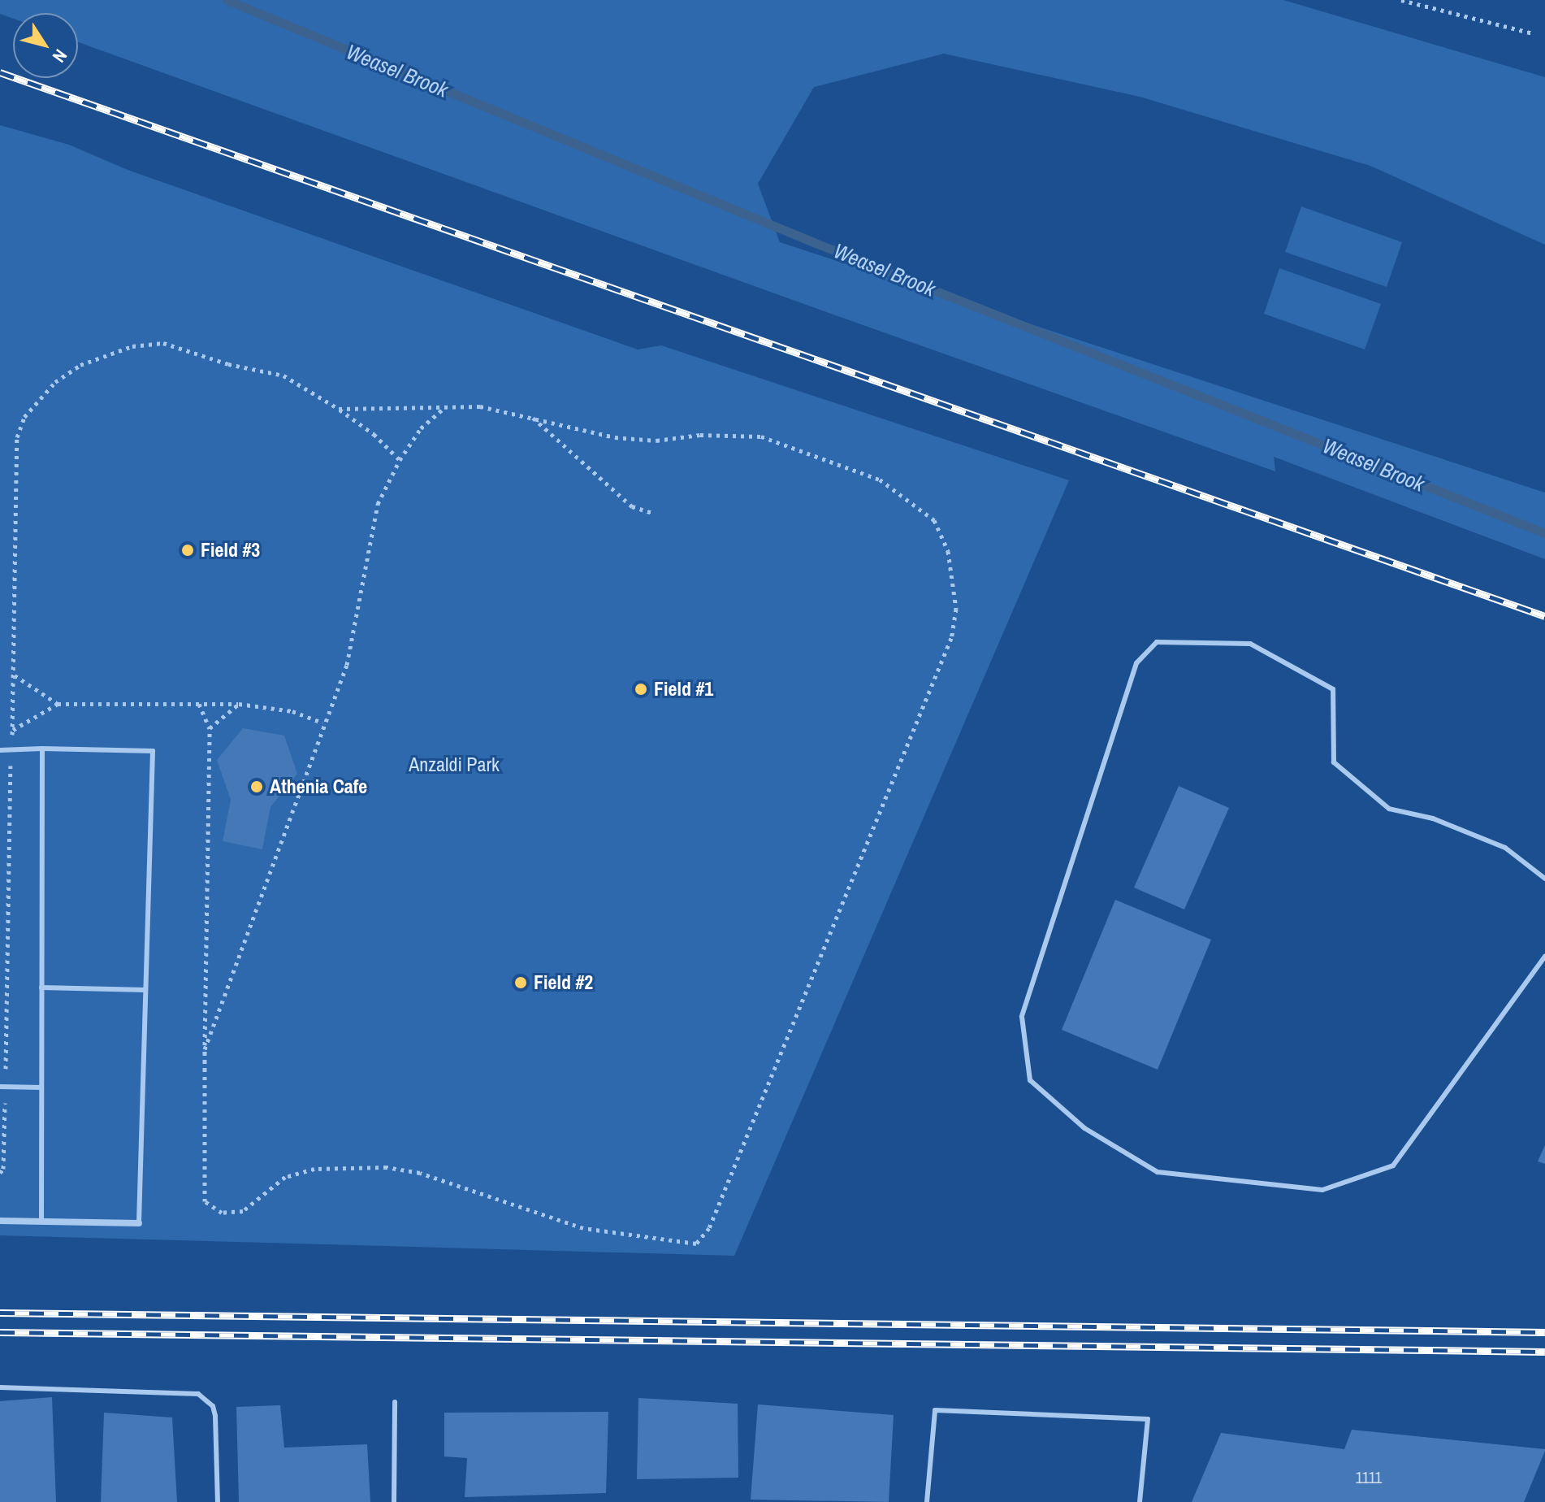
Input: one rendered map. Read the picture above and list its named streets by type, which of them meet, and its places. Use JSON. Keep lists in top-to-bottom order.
{
  "water": ["Weasel Brook"],
  "parks": ["Anzaldi Park"],
  "places": [
    "Field #3",
    "Field #1",
    "Athenia Cafe",
    "Field #2"
  ],
  "house_numbers": ["1111"],
  "north": "bottom right"
}
